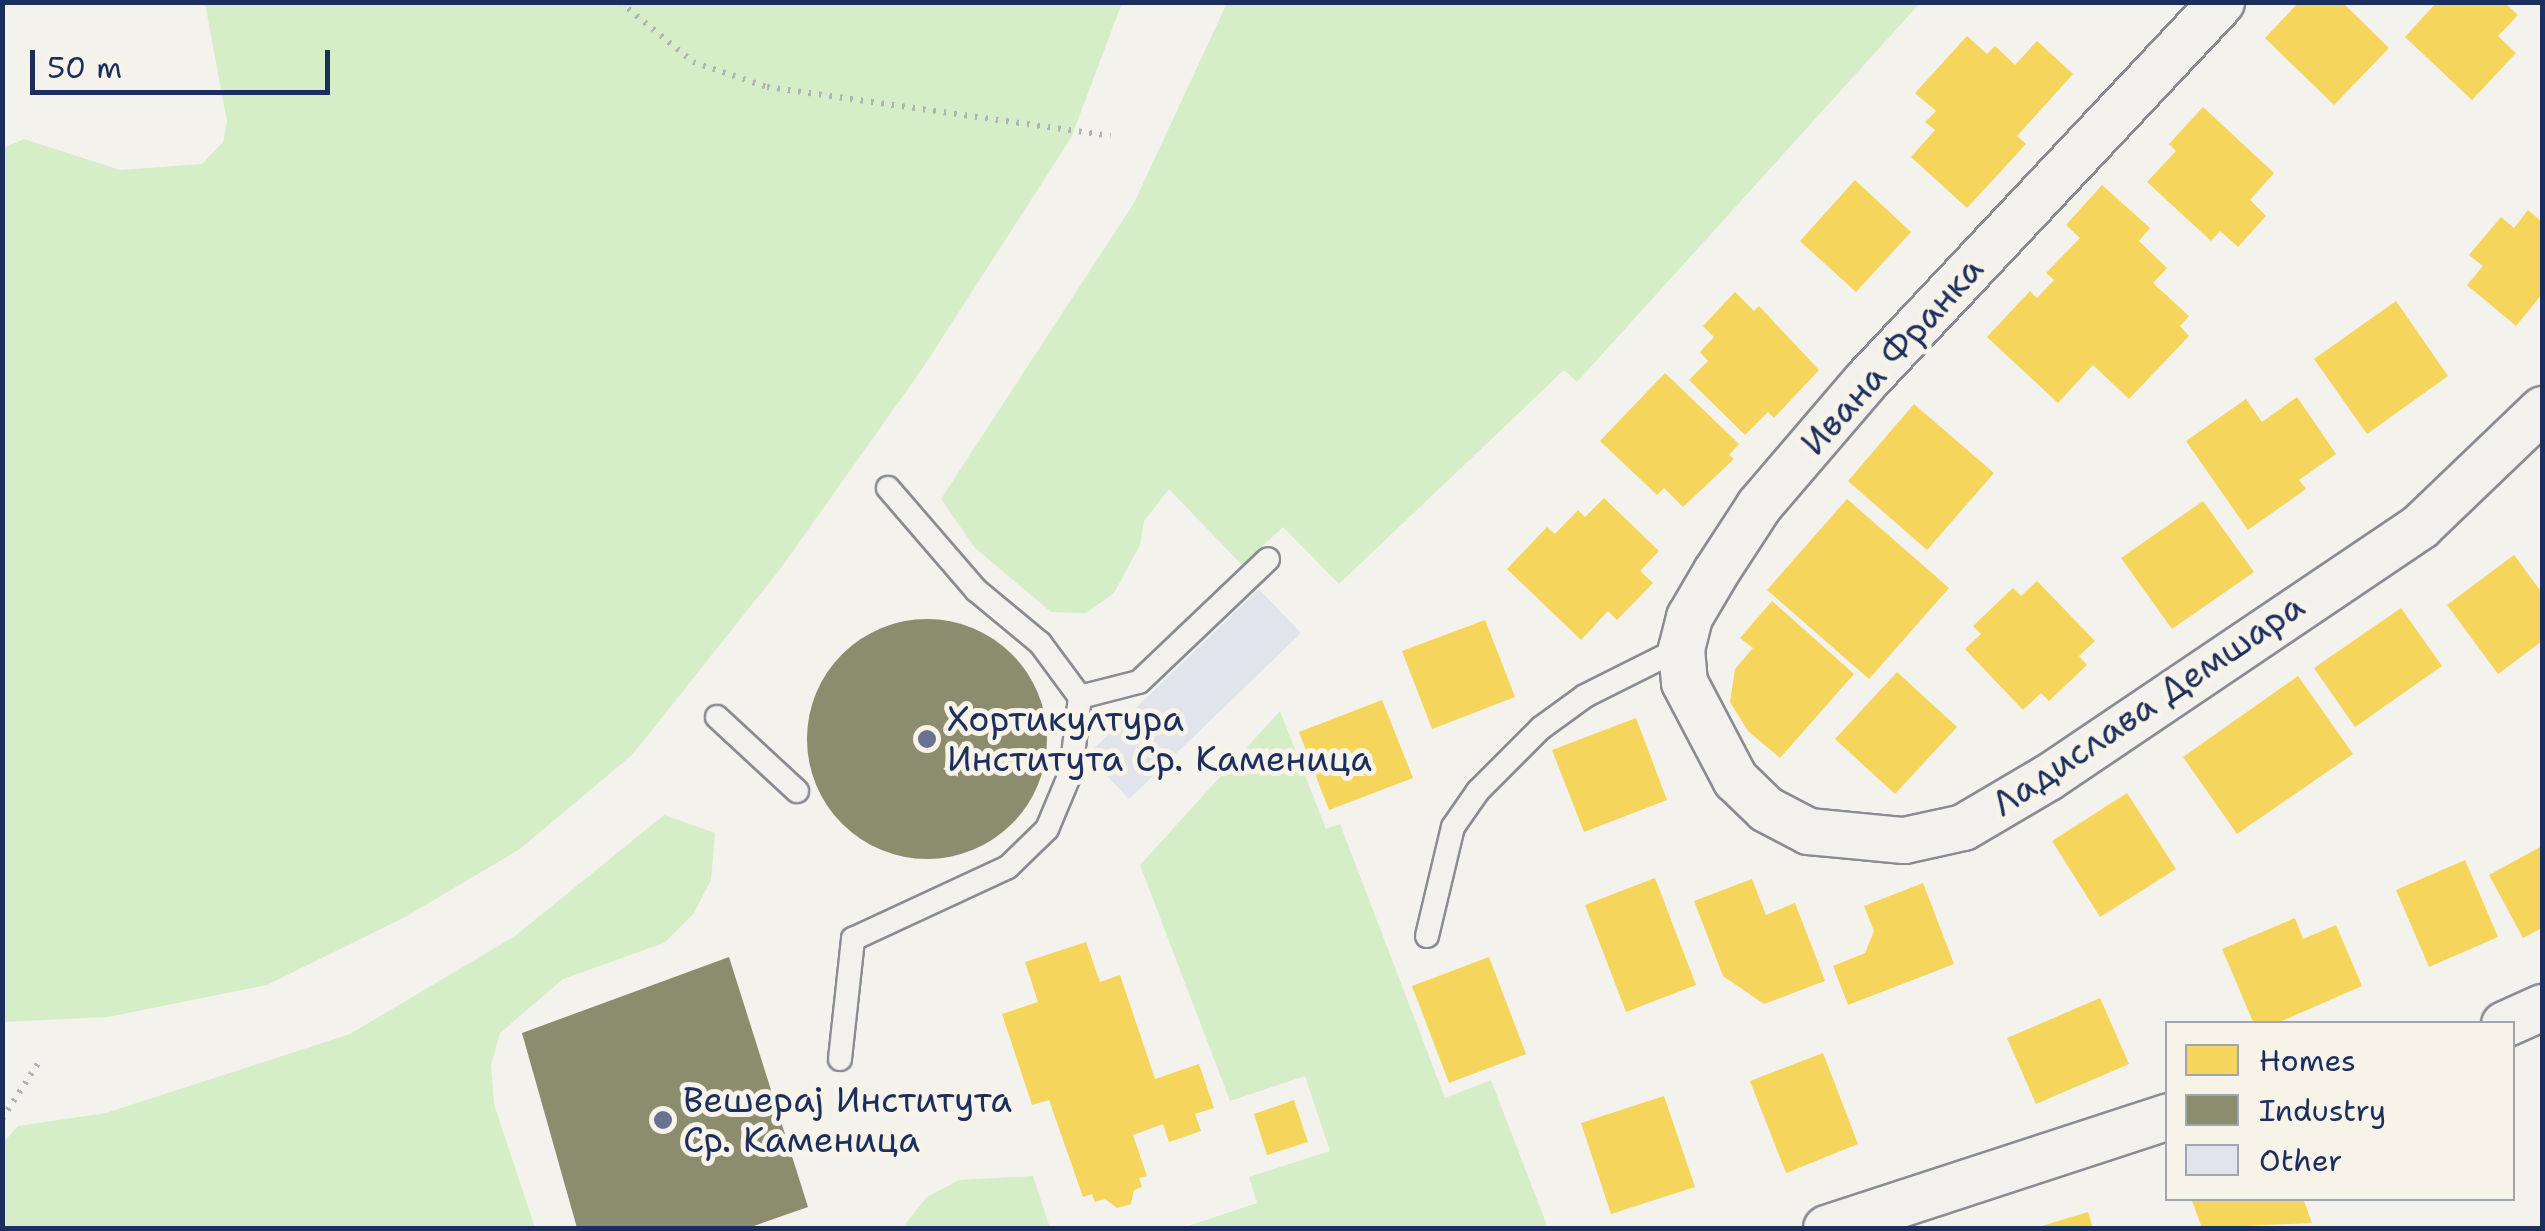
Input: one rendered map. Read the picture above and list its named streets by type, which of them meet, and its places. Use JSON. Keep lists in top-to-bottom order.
{
  "streets": {
    "street": ["Ивана Франка", "Ладислава Демшара"]
  },
  "crossings": [
    ["Ивана Франка", "Ладислава Демшара"]
  ],
  "places": ["Хортикултура Института Ср. Каменица", "Вешерај Института Ср. Каменица"],
  "legend": ["Homes", "Industry", "Other"],
  "scale_bar": "50 m"
}
